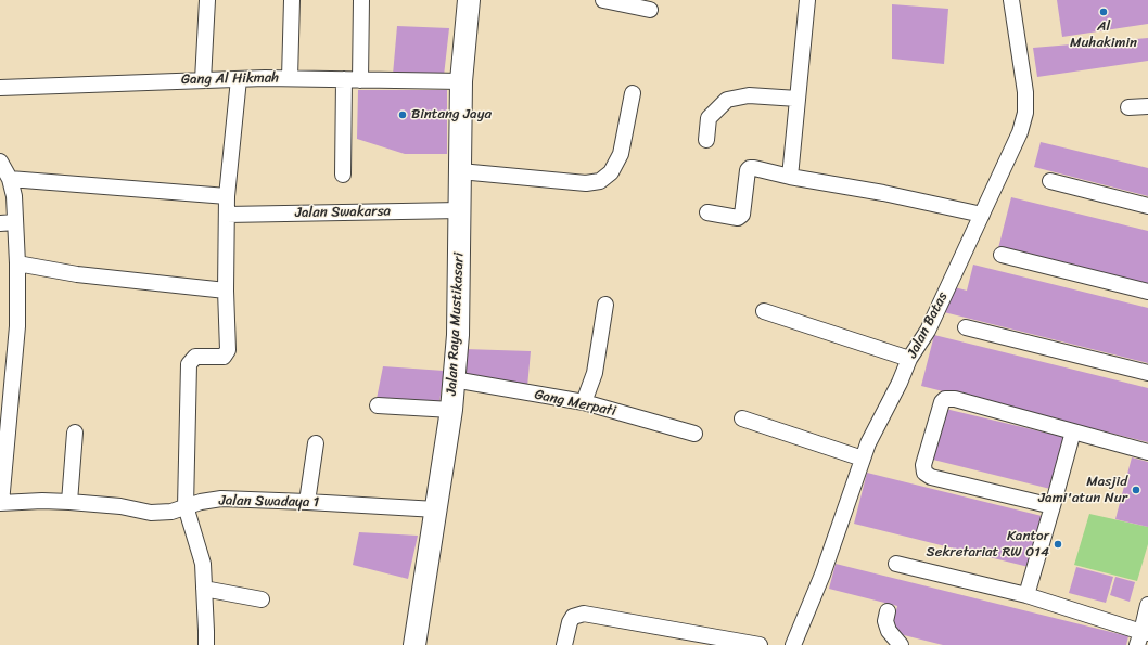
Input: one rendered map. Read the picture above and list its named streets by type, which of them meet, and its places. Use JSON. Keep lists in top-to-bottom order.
{
  "streets": {
    "main road": ["Jalan Raya Mustikasari"],
    "street": [
      "Gang Al Hikmah",
      "Jalan Swakarsa",
      "Jalan Batas",
      "Gang Merpati",
      "Jalan Swadaya 1"
    ]
  },
  "crossings": [
    ["Gang Al Hikmah", "Jalan Raya Mustikasari"],
    ["Jalan Swakarsa", "Jalan Raya Mustikasari"],
    ["Jalan Raya Mustikasari", "Gang Merpati"],
    ["Jalan Raya Mustikasari", "Jalan Swadaya 1"]
  ],
  "places": [
    "Al Muhakimin",
    "Bintang Jaya",
    "Masjid Jami'atun Nur",
    "Kantor Sekretariat RW 014"
  ]
}
